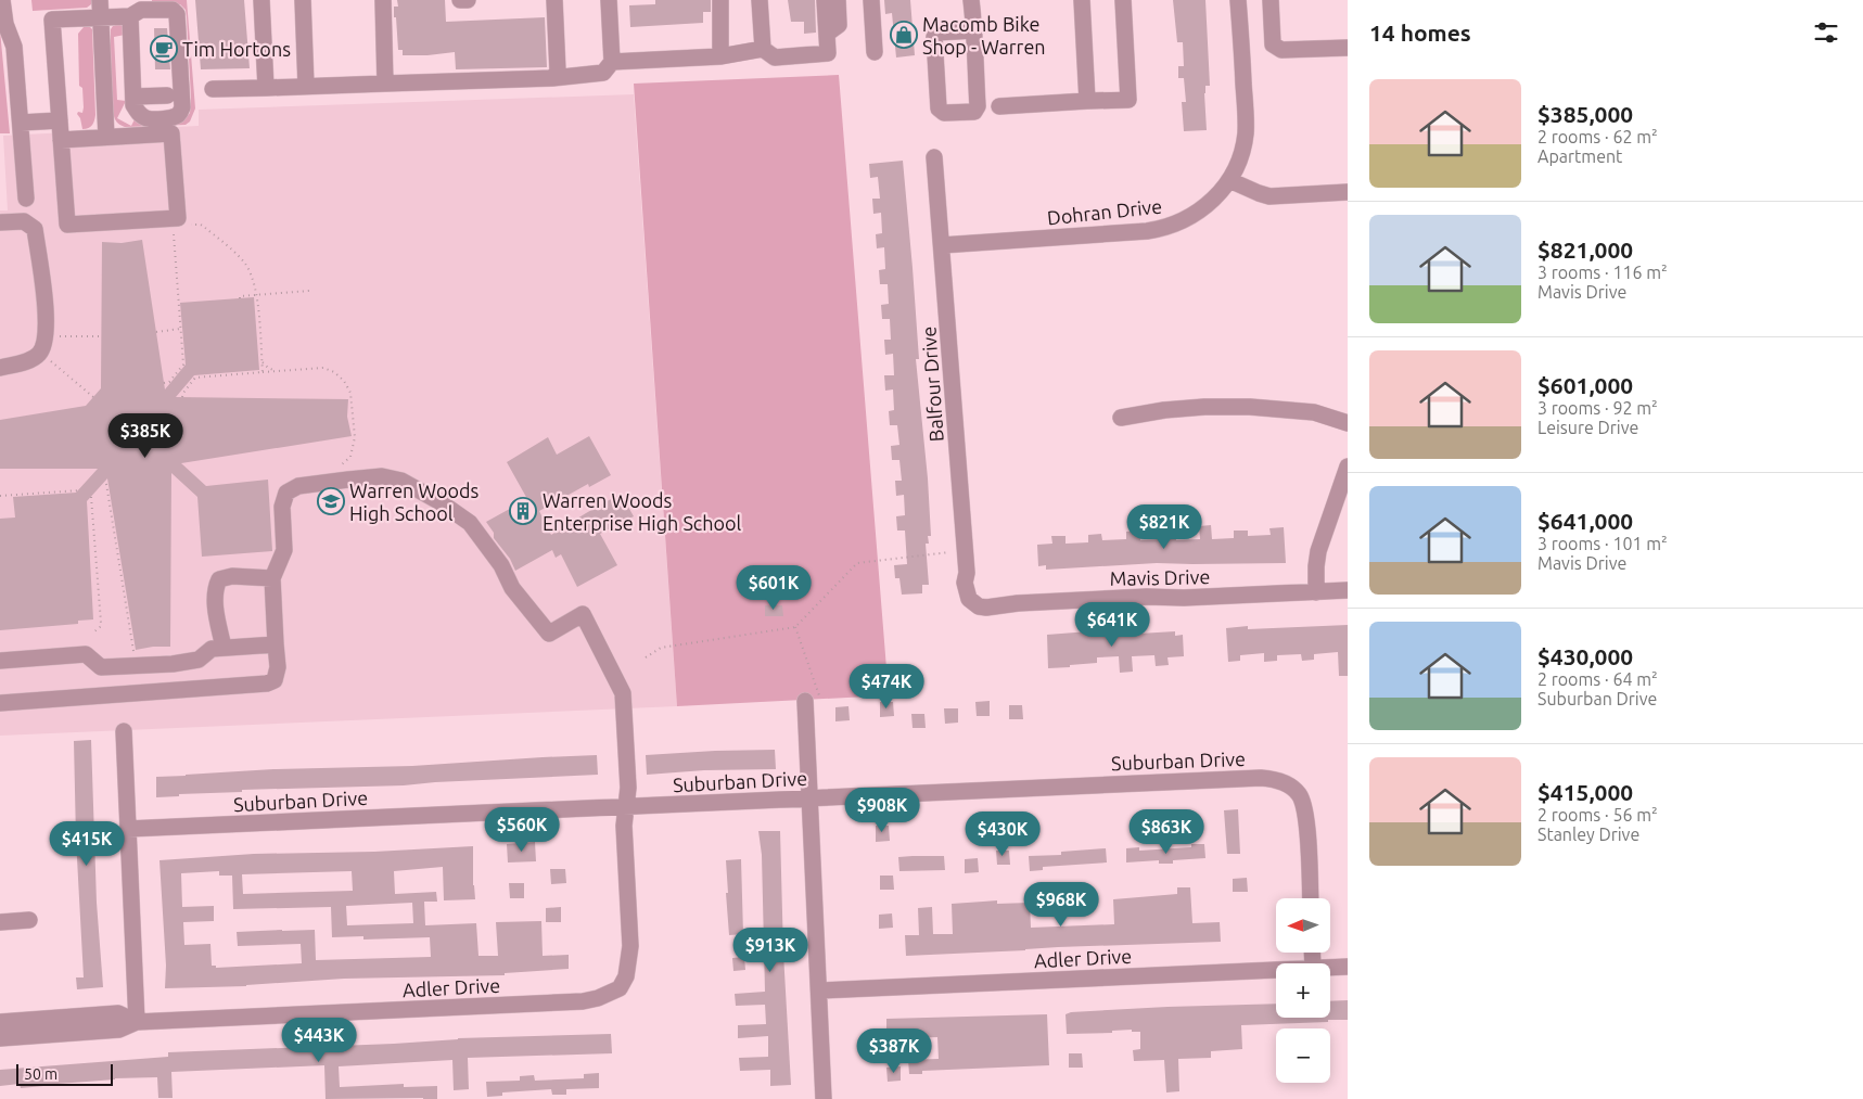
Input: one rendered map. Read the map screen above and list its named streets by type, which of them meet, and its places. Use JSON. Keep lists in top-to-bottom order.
{
  "streets": {
    "street": [
      "Dohran Drive",
      "Balfour Drive",
      "Mavis Drive",
      "Suburban Drive",
      "Adler Drive"
    ]
  },
  "crossings": [
    ["Dohran Drive", "Balfour Drive"],
    ["Balfour Drive", "Mavis Drive"],
    ["Suburban Drive", "Adler Drive"]
  ],
  "places": {
    "shop": ["Macomb Bike Shop - Warren"],
    "cafe": ["Tim Hortons"],
    "school or university": ["Warren Woods High School"],
    "building": ["Warren Woods Enterprise High School"]
  },
  "scale_bar": "50 m",
  "north": "left",
  "page": {
    "heading": "14 homes",
    "list": [
      {
        "name": "$385,000",
        "note": "2 rooms · 62 m² · Apartment"
      },
      {
        "name": "$821,000",
        "note": "3 rooms · 116 m² · Mavis Drive"
      },
      {
        "name": "$601,000",
        "note": "3 rooms · 92 m² · Leisure Drive"
      },
      {
        "name": "$641,000",
        "note": "3 rooms · 101 m² · Mavis Drive"
      },
      {
        "name": "$430,000",
        "note": "2 rooms · 64 m² · Suburban Drive"
      },
      {
        "name": "$415,000",
        "note": "2 rooms · 56 m² · Stanley Drive"
      }
    ],
    "price": [
      "$385K",
      "$821K",
      "$601K",
      "$641K",
      "$474K",
      "$908K",
      "$560K",
      "$863K",
      "$430K",
      "$415K",
      "$968K",
      "$913K",
      "$443K",
      "$387K"
    ],
    "map_buttons": ["+", "−"],
    "scale": "50 m"
  }
}
